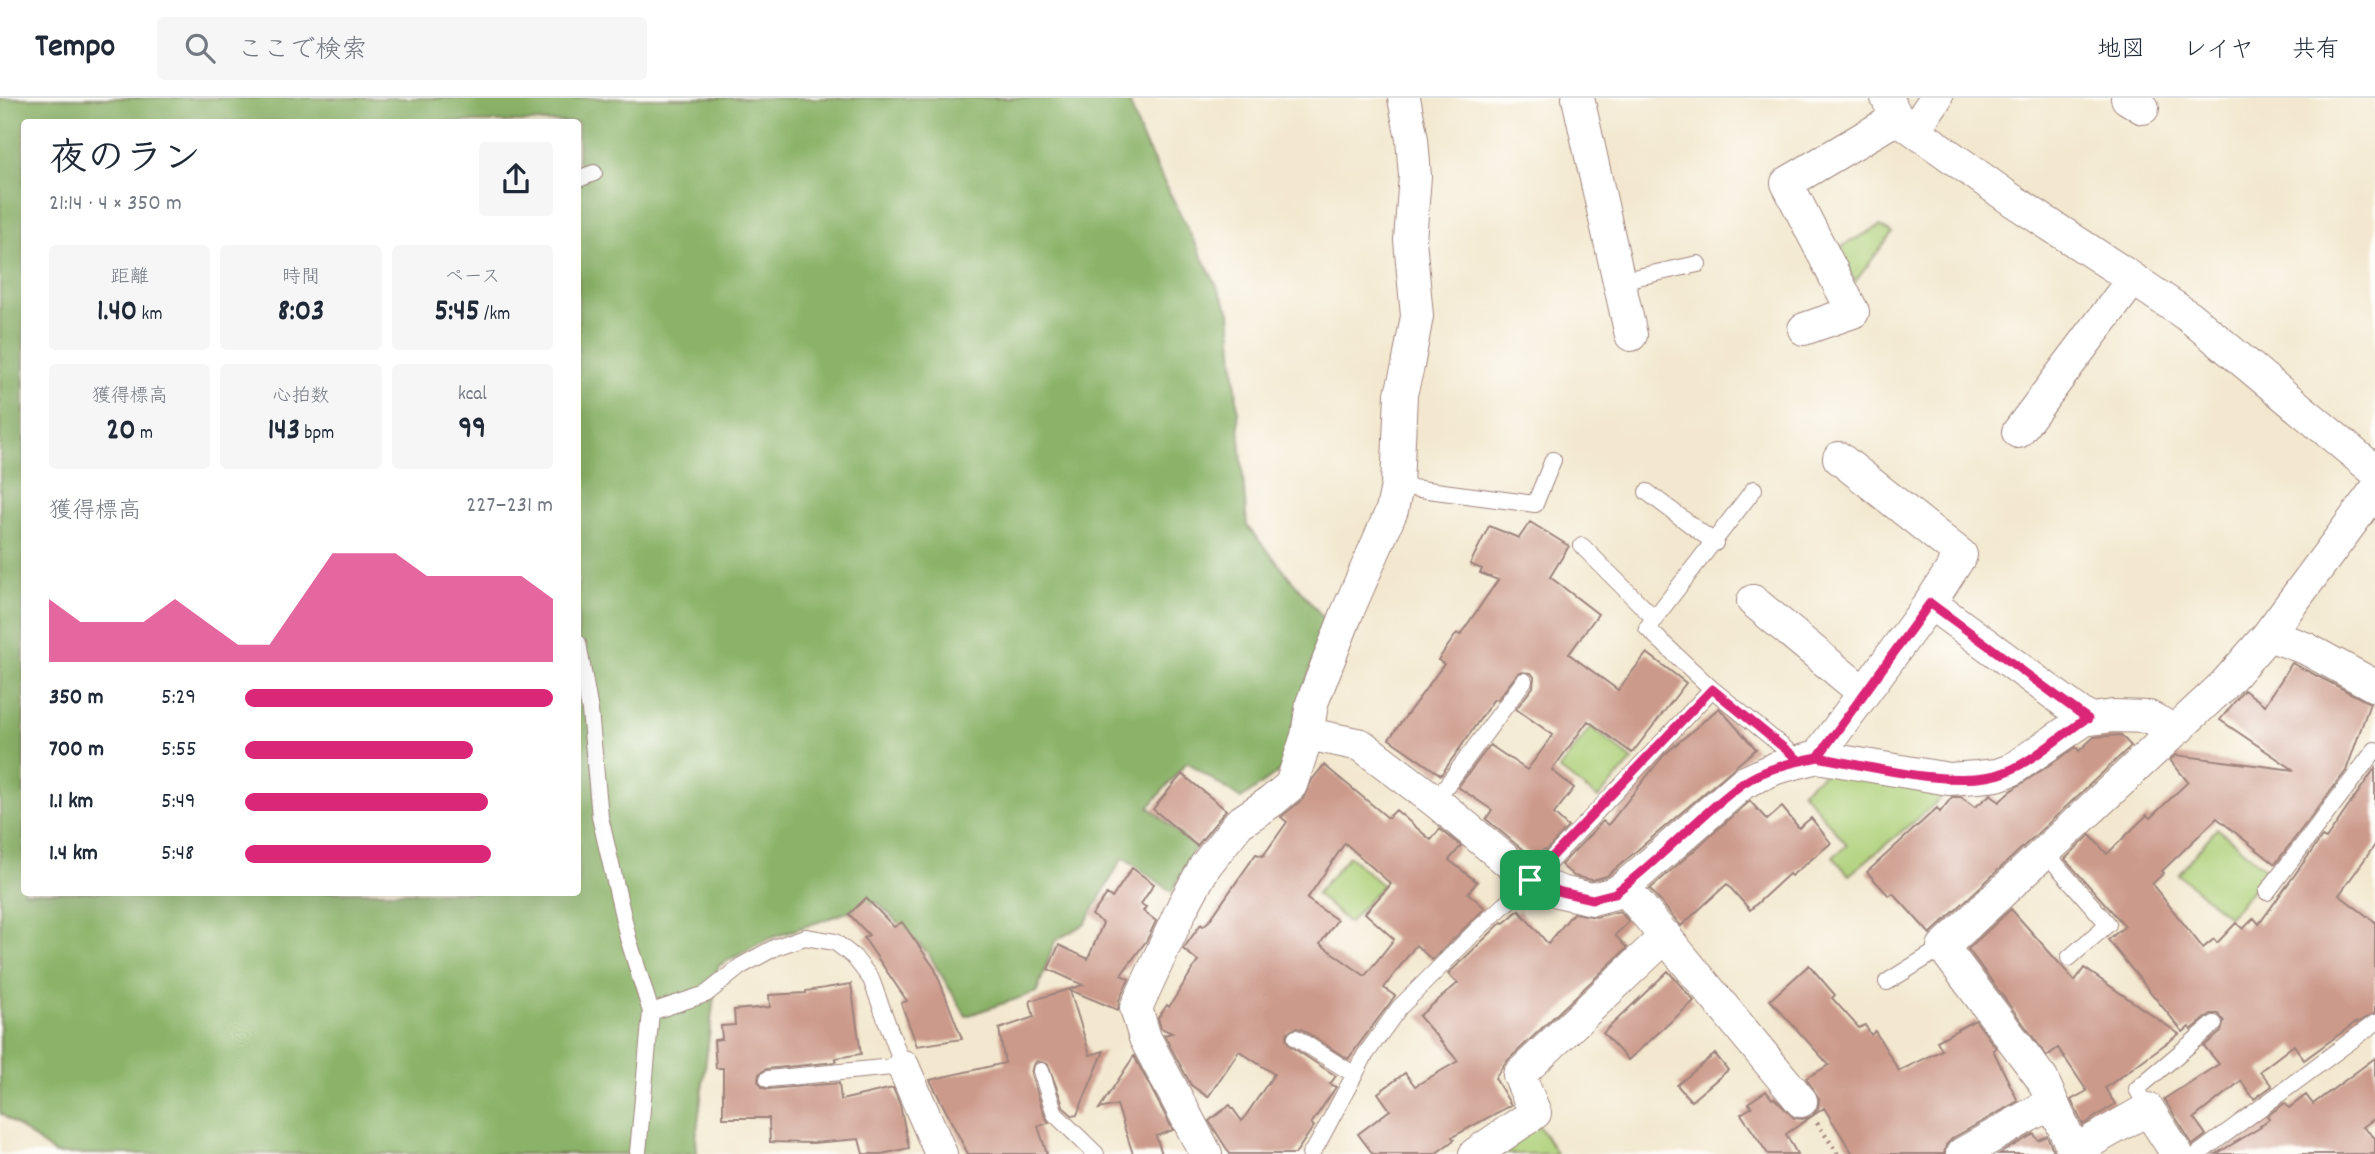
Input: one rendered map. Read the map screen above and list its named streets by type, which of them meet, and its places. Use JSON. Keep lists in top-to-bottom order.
{
  "page": {
    "header": "Tempo",
    "search": "ここで検索",
    "nav": ["地図", "レイヤ", "共有"],
    "heading": ["夜のラン", "21:14 · 4 × 350 m"],
    "stats": [
      ["距離", "1.40 km"],
      ["時間", "8:03"],
      ["ペース", "5:45 /km"],
      ["獲得標高", "20 m"],
      ["心拍数", "143 bpm"],
      ["kcal", "99"]
    ],
    "chart": ["獲得標高", "227–231 m"],
    "list": [
      {
        "name": "350 m",
        "note": "5:29"
      },
      {
        "name": "700 m",
        "note": "5:55"
      },
      {
        "name": "1.1 km",
        "note": "5:49"
      },
      {
        "name": "1.4 km",
        "note": "5:48"
      }
    ]
  }
}
